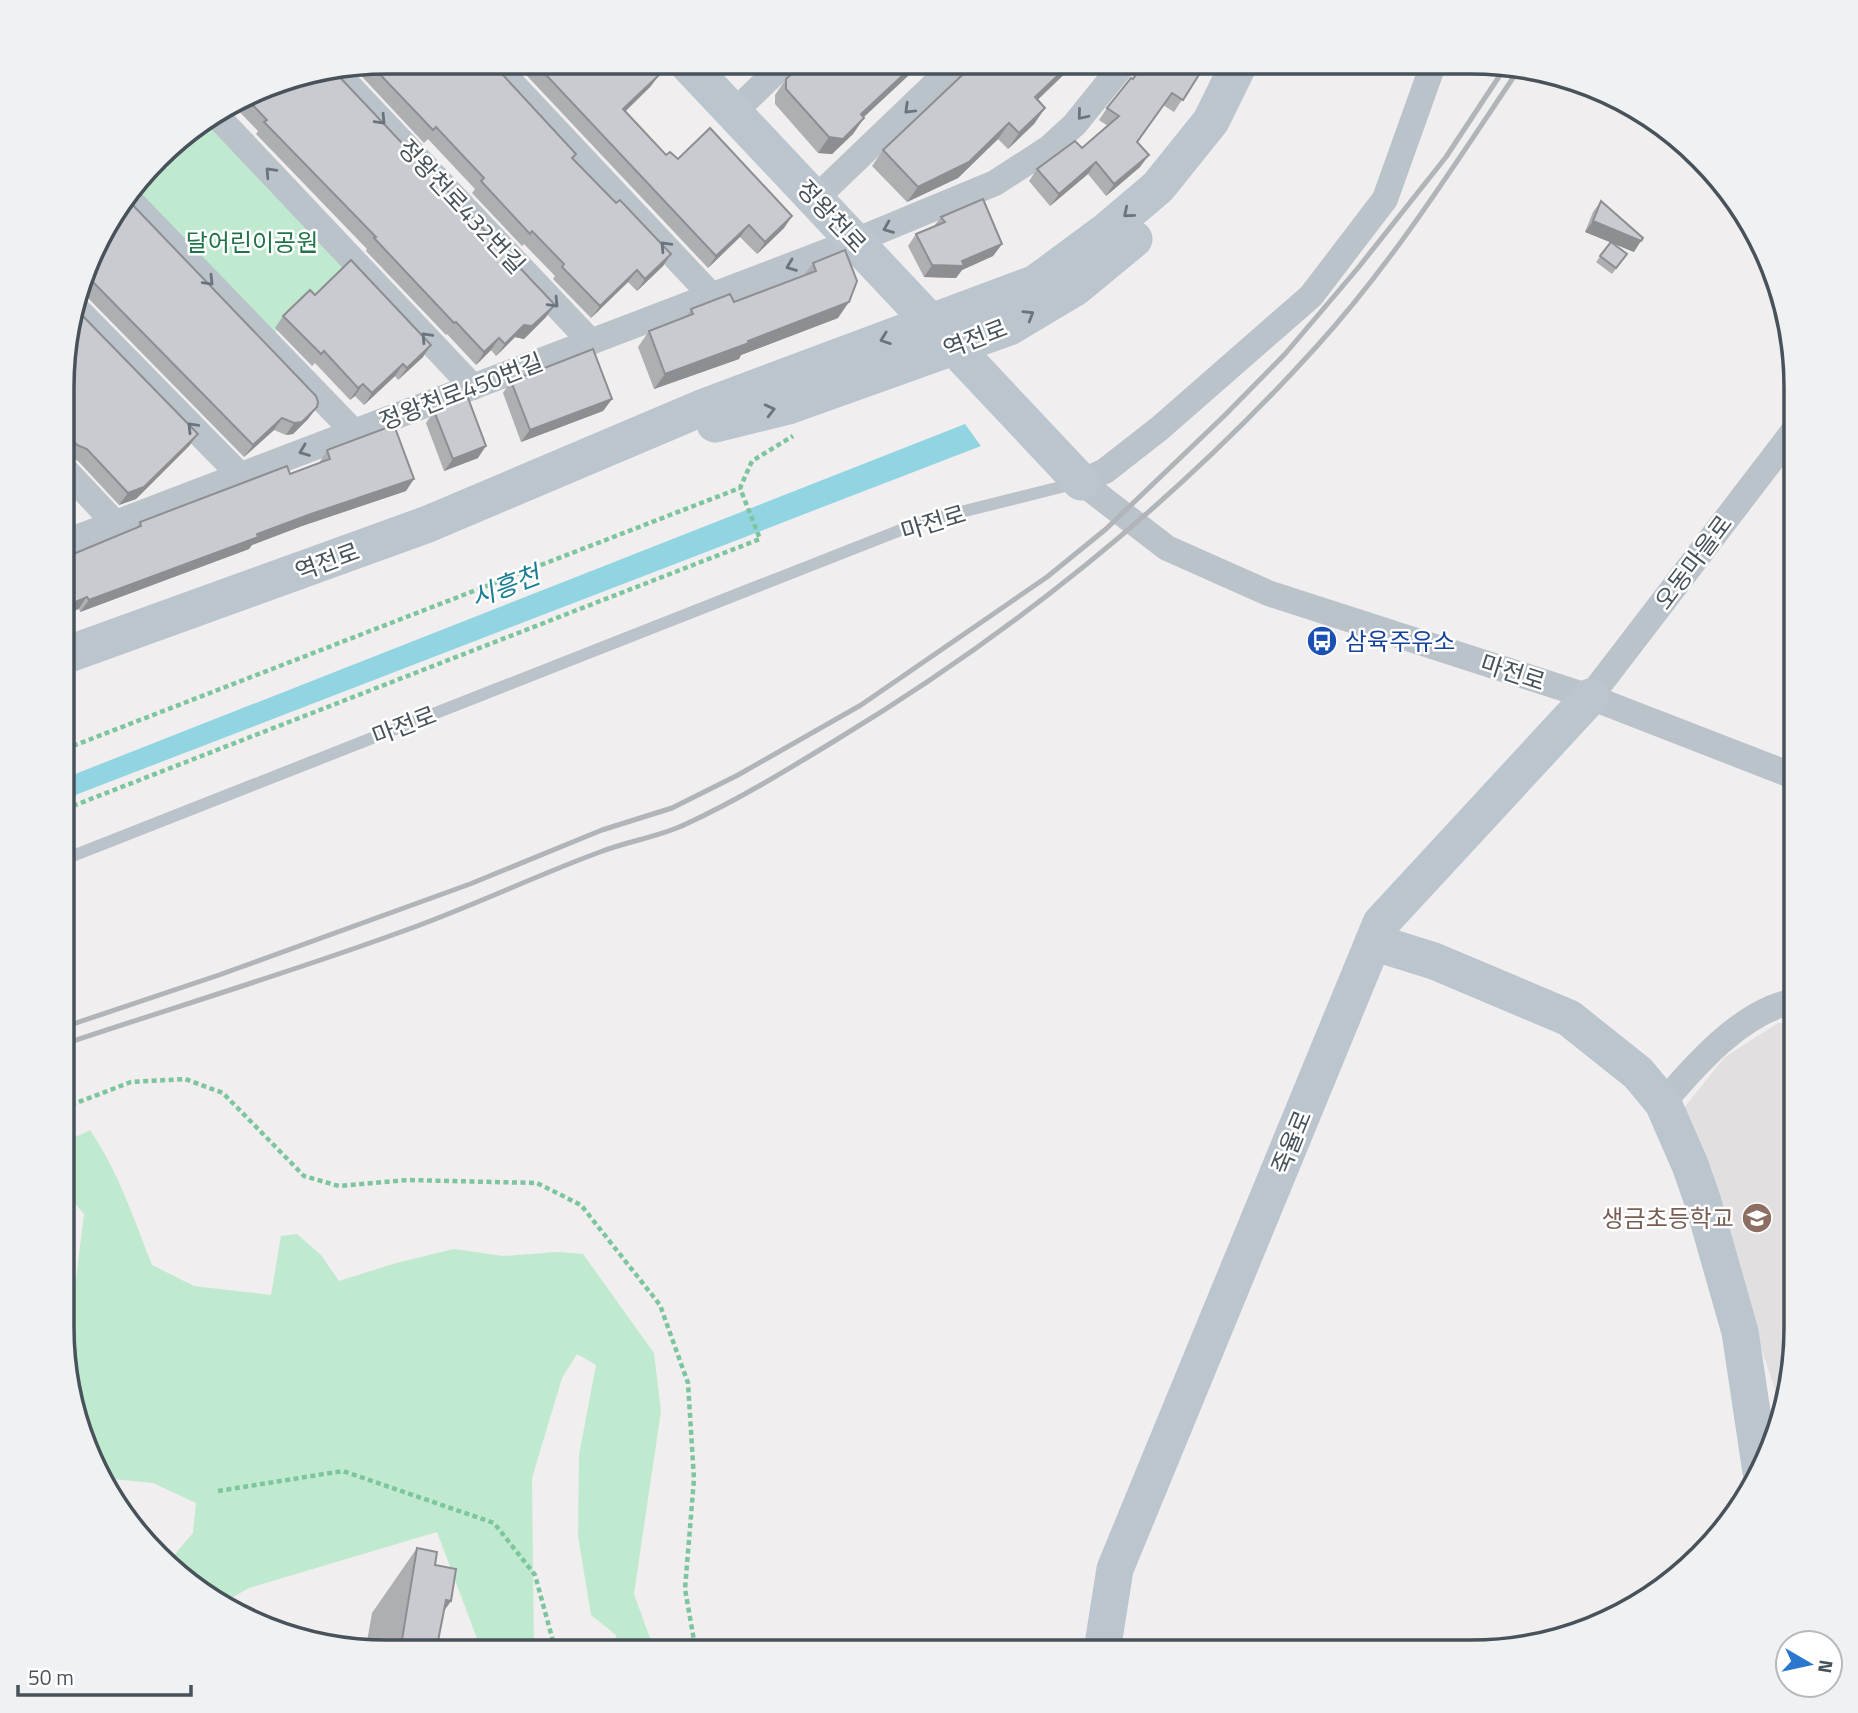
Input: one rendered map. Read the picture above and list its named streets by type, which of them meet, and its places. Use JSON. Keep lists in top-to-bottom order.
{
  "streets": {
    "street": [
      "정왕천로432번길",
      "정왕천로",
      "역전로",
      "정왕천로450번길",
      "마전로",
      "오동마을로",
      "죽율로"
    ]
  },
  "crossings": [
    ["정왕천로432번길", "정왕천로450번길"],
    ["정왕천로", "역전로"],
    ["정왕천로", "정왕천로450번길"],
    ["정왕천로", "마전로"],
    ["마전로", "오동마을로"],
    ["마전로", "죽율로"],
    ["오동마을로", "죽율로"]
  ],
  "water": ["시흥천"],
  "parks": ["달어린이공원"],
  "places": {
    "bus stop": ["삼육주유소"],
    "school or university": ["생금초등학교"]
  },
  "scale_bar": "50 m",
  "north": "right"
}
